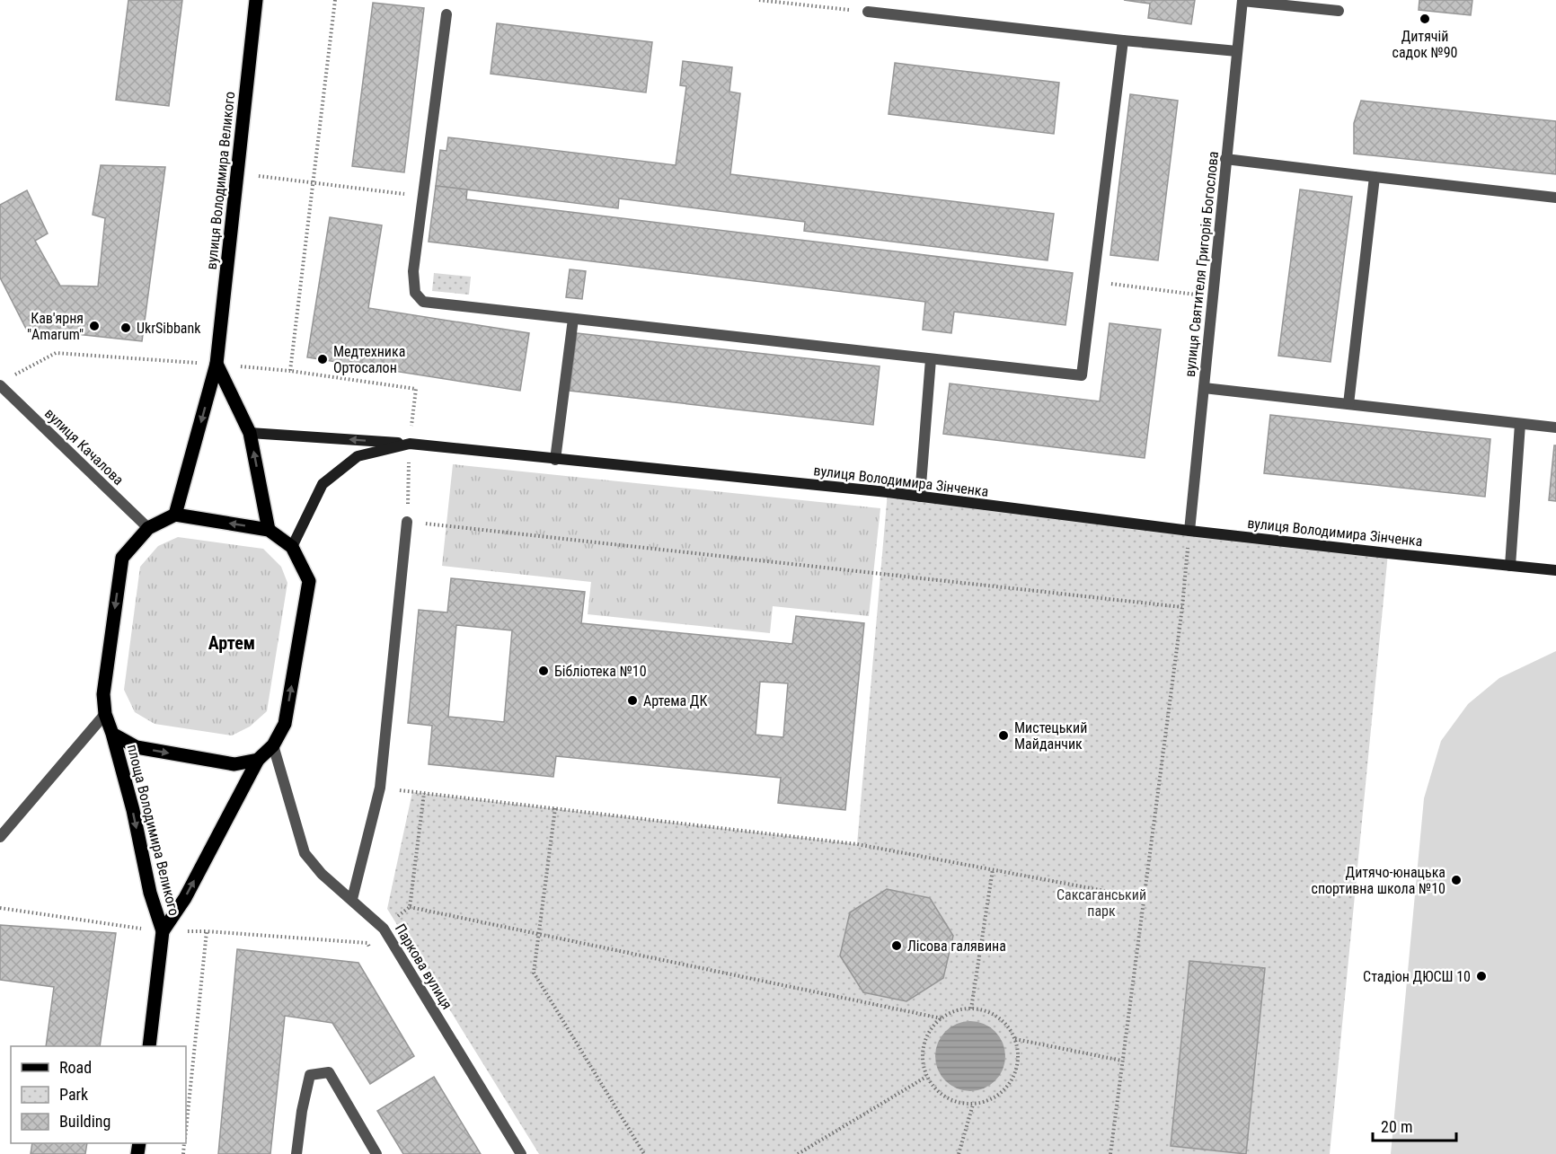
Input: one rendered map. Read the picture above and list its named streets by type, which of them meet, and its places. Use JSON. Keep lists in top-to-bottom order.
{
  "streets": {
    "main road": ["вулиця Володимира Великого", "вулиця Володимира Зінченка", "площа Володимира Великого"],
    "street": ["вулиця Святителя Григорія Богослова", "вулиця Качалова", "Паркова вулиця"]
  },
  "crossings": [
    ["вулиця Святителя Григорія Богослова", "вулиця Володимира Зінченка"],
    ["вулиця Качалова", "площа Володимира Великого"],
    ["вулиця Володимира Зінченка", "площа Володимира Великого"],
    ["площа Володимира Великого", "Паркова вулиця"]
  ],
  "districts": ["Артем"],
  "parks": ["Саксаганський парк"],
  "places": [
    "Дитячiй садок №90",
    "Кав'ярня \"Amarum\"",
    "UkrSibbank",
    "Медтехника Ортосалон",
    "Бібліотека №10",
    "Артема ДК",
    "Мистецький Майданчик",
    "Дитячо-юнацька спортивна школа №10",
    "Лісова галявина",
    "Стадіон ДЮСШ 10"
  ],
  "legend": ["Road", "Park", "Building"],
  "scale_bar": "20 m"
}
